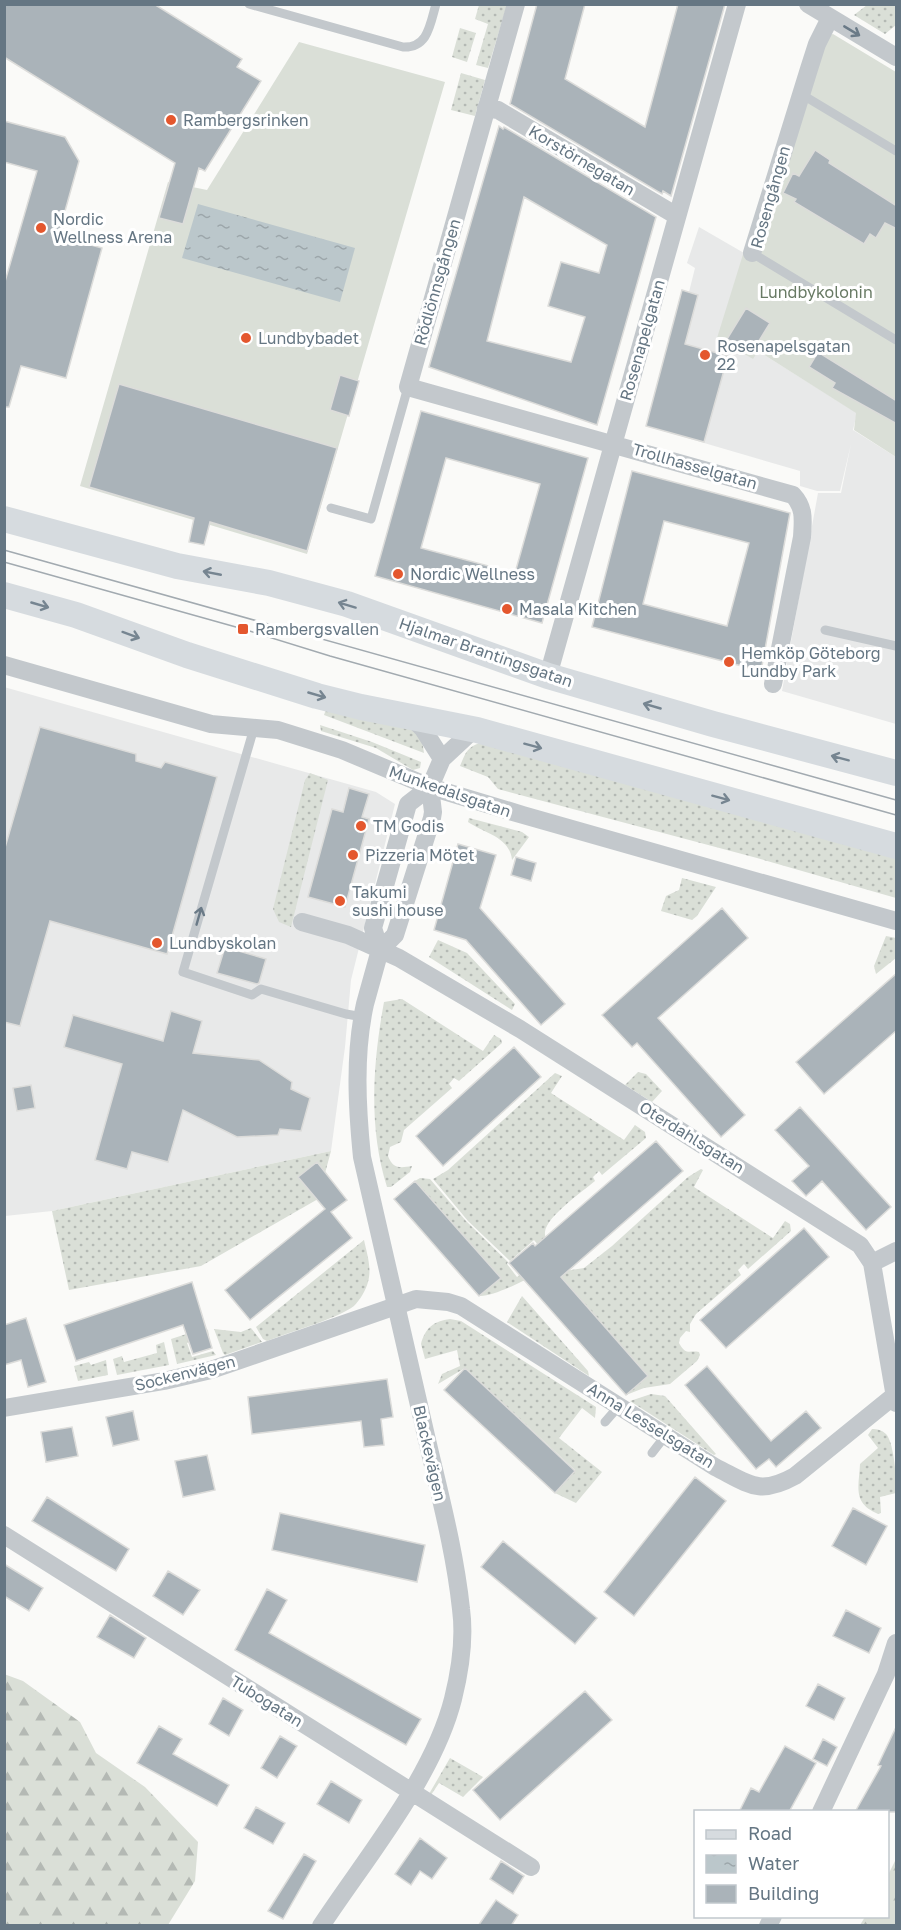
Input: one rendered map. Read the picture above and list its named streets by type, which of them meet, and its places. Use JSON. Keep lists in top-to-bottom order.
{
  "streets": {
    "main road": ["Hjalmar Brantingsgatan"],
    "street": [
      "Korstörnegatan",
      "Rosengången",
      "Rödlönnsgången",
      "Rosenapelgatan",
      "Trollhasselgatan",
      "Munkedalsgatan",
      "Oterdahlsgatan",
      "Sockenvägen",
      "Anna Lesselsgatan",
      "Blackevägen",
      "Tubogatan"
    ]
  },
  "crossings": [
    ["Korstörnegatan", "Rödlönnsgången"],
    ["Korstörnegatan", "Rosenapelgatan"],
    ["Rödlönnsgången", "Trollhasselgatan"],
    ["Rosenapelgatan", "Trollhasselgatan"],
    ["Rosenapelgatan", "Hjalmar Brantingsgatan"],
    ["Oterdahlsgatan", "Blackevägen"],
    ["Sockenvägen", "Anna Lesselsgatan"],
    ["Sockenvägen", "Blackevägen"],
    ["Anna Lesselsgatan", "Blackevägen"],
    ["Blackevägen", "Tubogatan"]
  ],
  "parks": ["Lundbykolonin"],
  "places": {
    "other": [
      "Rambergsrinken",
      "Nordic Wellness Arena",
      "Lundbybadet",
      "Rosenapelsgatan 22",
      "Nordic Wellness",
      "Masala Kitchen",
      "Hemköp Göteborg Lundby Park",
      "TM Godis",
      "Pizzeria Mötet",
      "Takumi sushi house",
      "Lundbyskolan"
    ],
    "transit": ["Rambergsvallen"]
  },
  "legend": ["Road", "Water", "Building"]
}
